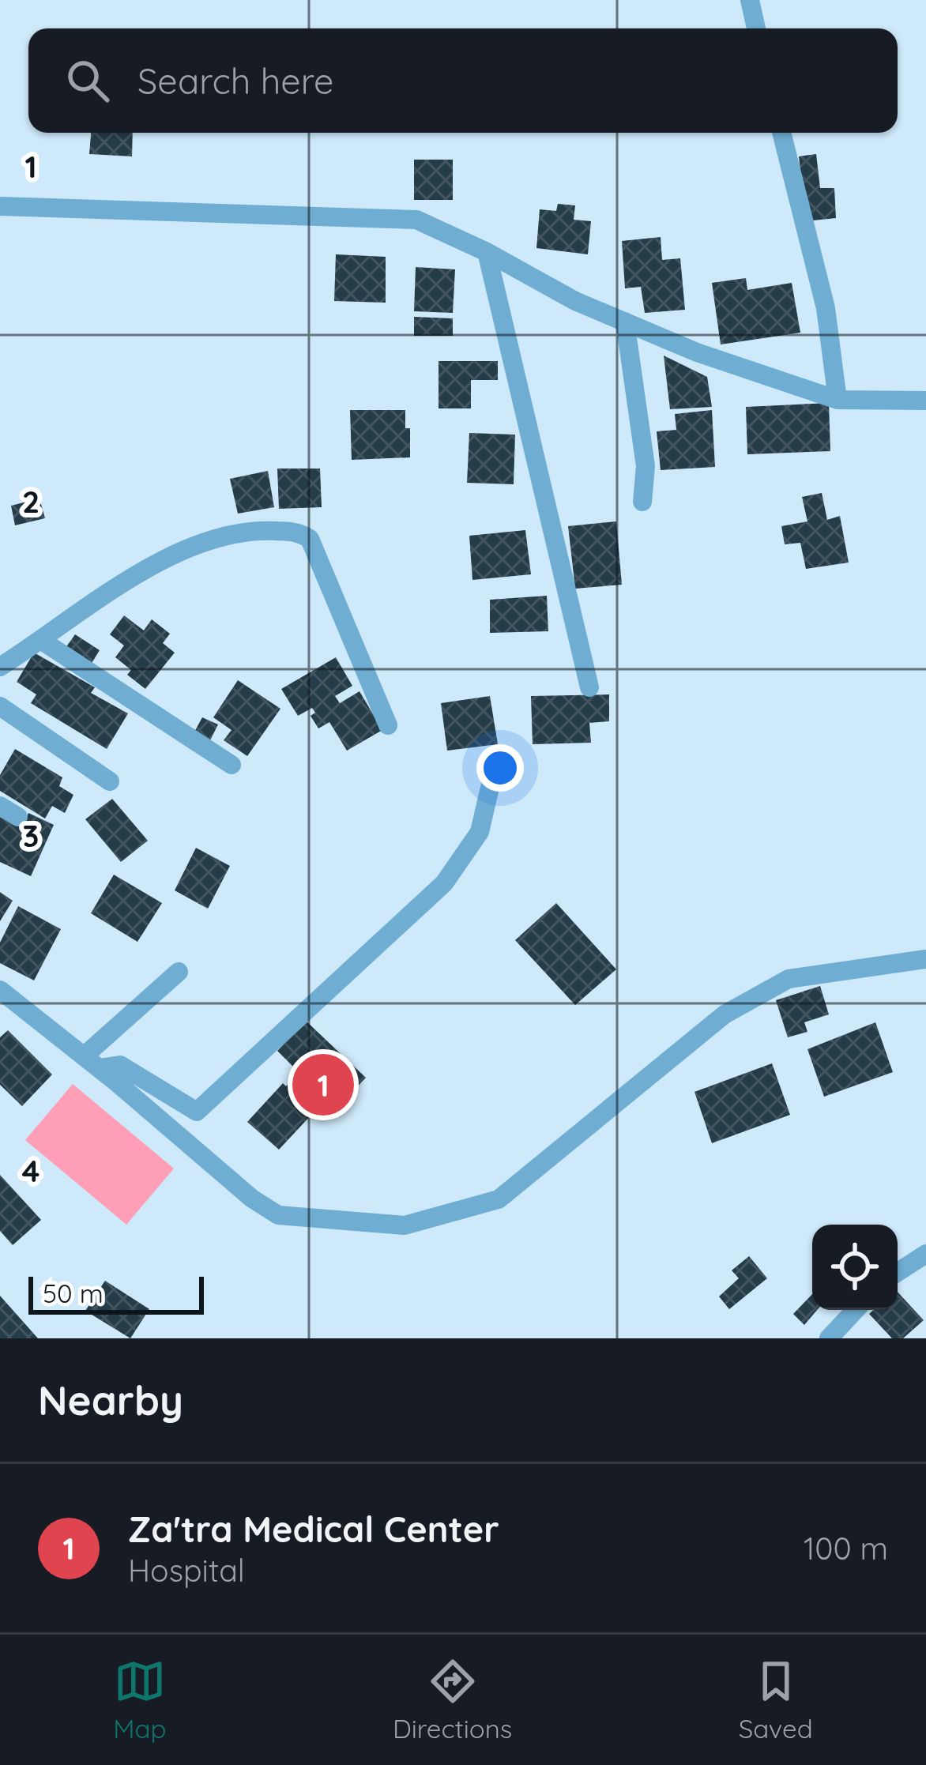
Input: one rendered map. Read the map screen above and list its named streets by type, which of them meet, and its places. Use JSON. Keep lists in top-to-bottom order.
{
  "scale_bar": "50 m",
  "page": {
    "search": "Search here",
    "pins": "1",
    "scale": "50 m",
    "heading": "Nearby",
    "list": [
      {
        "mark": "1",
        "name": "Za'tra Medical Center",
        "note": "Hospital",
        "value": "100 m"
      }
    ],
    "nav": ["Map", "Directions", "Saved"]
  },
  "grid": {
    "rows": [
      "1",
      "2",
      "3",
      "4"
    ]
  }
}
